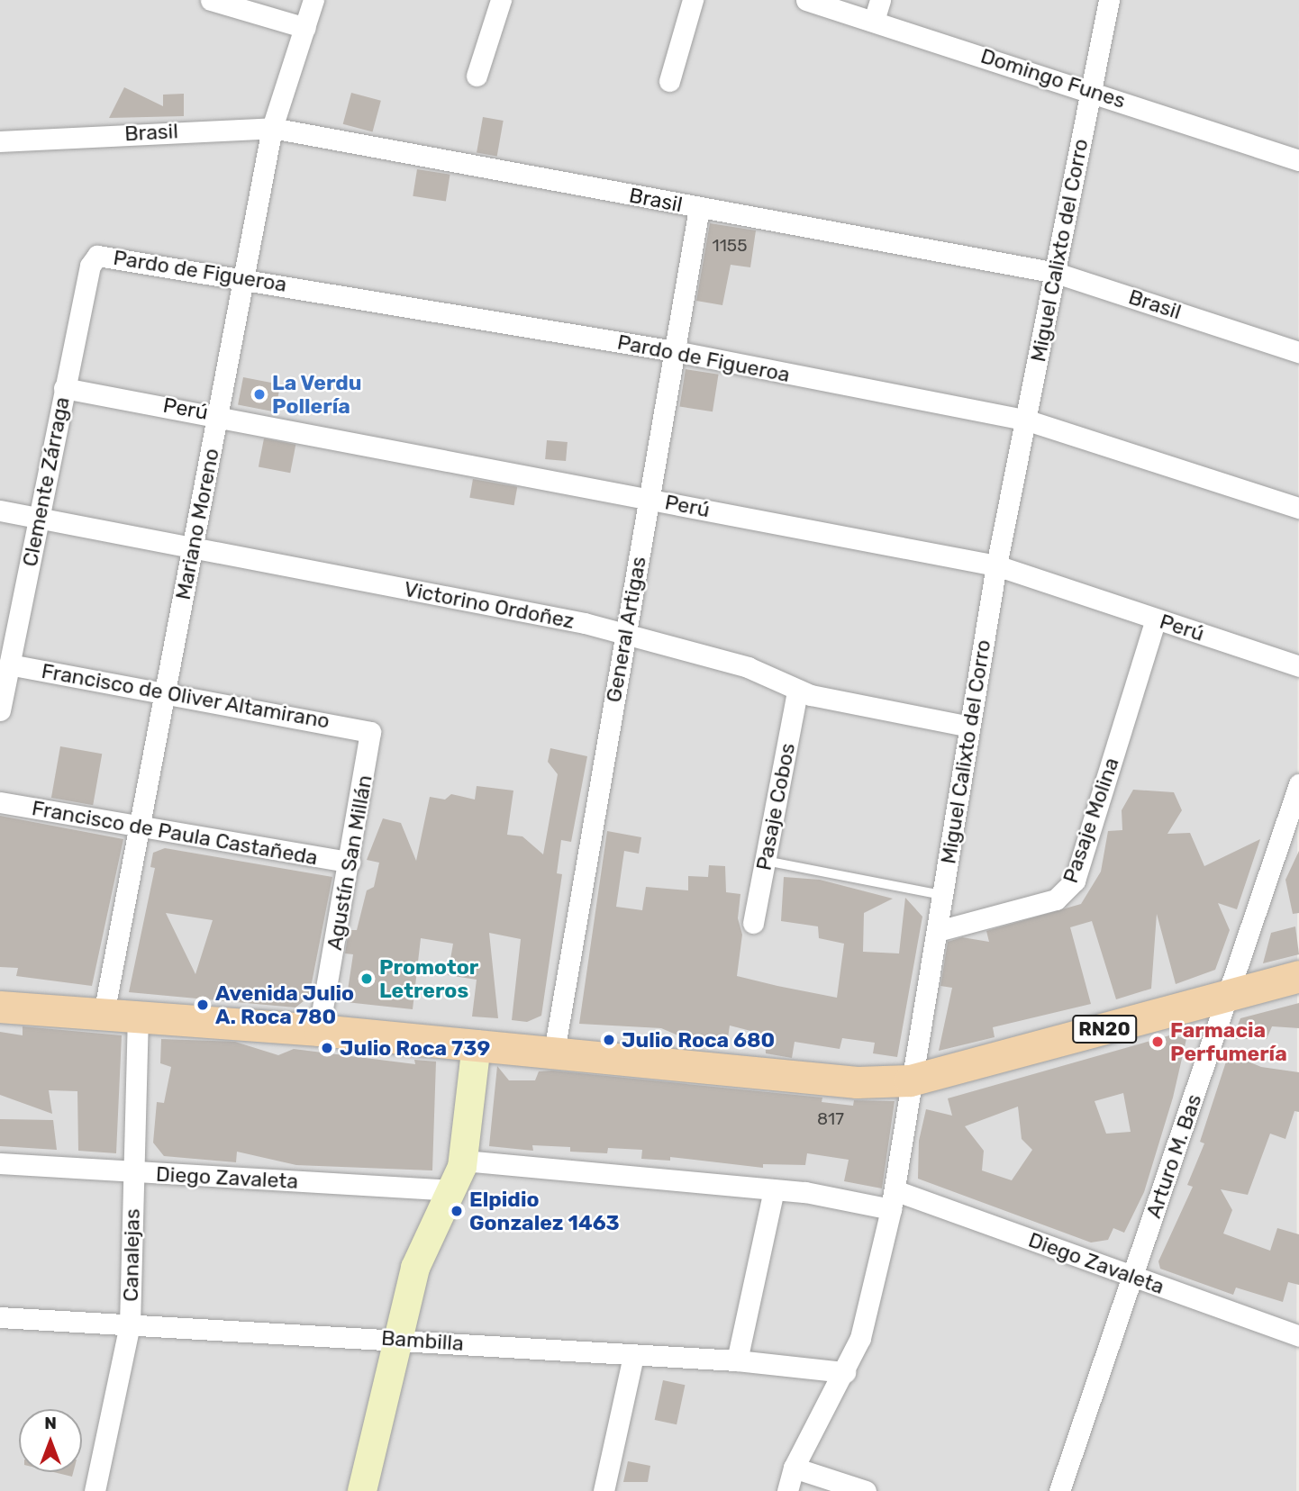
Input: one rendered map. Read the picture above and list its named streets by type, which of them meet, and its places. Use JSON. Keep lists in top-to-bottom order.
{
  "streets": {
    "main road": ["RN20"],
    "street": [
      "Domingo Funes",
      "Brasil",
      "Miguel Calixto del Corro",
      "Pardo de Figueroa",
      "Perú",
      "Clemente Zárraga",
      "Mariano Moreno",
      "Victorino Ordoñez",
      "General Artigas",
      "Francisco de Oliver Altamirano",
      "Pasaje Cobos",
      "Pasaje Molina",
      "Francisco de Paula Castañeda",
      "Agustín San Millán",
      "Arturo M. Bas",
      "Diego Zavaleta",
      "Canalejas",
      "Bambilla"
    ]
  },
  "crossings": [
    ["Domingo Funes", "Miguel Calixto del Corro"],
    ["Brasil", "Miguel Calixto del Corro"],
    ["Brasil", "Mariano Moreno"],
    ["Brasil", "General Artigas"],
    ["Miguel Calixto del Corro", "Pardo de Figueroa"],
    ["Miguel Calixto del Corro", "Perú"],
    ["Miguel Calixto del Corro", "Victorino Ordoñez"],
    ["Miguel Calixto del Corro", "Pasaje Molina"],
    ["Miguel Calixto del Corro", "RN20"],
    ["Miguel Calixto del Corro", "Diego Zavaleta"],
    ["Miguel Calixto del Corro", "Bambilla"],
    ["Pardo de Figueroa", "Clemente Zárraga"],
    ["Pardo de Figueroa", "Mariano Moreno"],
    ["Pardo de Figueroa", "General Artigas"],
    ["Perú", "Clemente Zárraga"],
    ["Perú", "Mariano Moreno"],
    ["Perú", "General Artigas"],
    ["Perú", "Pasaje Molina"],
    ["Clemente Zárraga", "Victorino Ordoñez"],
    ["Clemente Zárraga", "Francisco de Oliver Altamirano"],
    ["Mariano Moreno", "Victorino Ordoñez"],
    ["Mariano Moreno", "Francisco de Oliver Altamirano"],
    ["Mariano Moreno", "Francisco de Paula Castañeda"],
    ["Mariano Moreno", "RN20"],
    ["Victorino Ordoñez", "General Artigas"],
    ["Victorino Ordoñez", "Pasaje Cobos"],
    ["General Artigas", "RN20"],
    ["Francisco de Oliver Altamirano", "Agustín San Millán"],
    ["Francisco de Paula Castañeda", "Agustín San Millán"],
    ["Agustín San Millán", "RN20"],
    ["RN20", "Arturo M. Bas"],
    ["RN20", "Canalejas"],
    ["Arturo M. Bas", "Diego Zavaleta"],
    ["Diego Zavaleta", "Canalejas"],
    ["Canalejas", "Bambilla"]
  ],
  "places": [
    "La Verdu Pollería",
    "Promotor Letreros",
    "Avenida Julio A. Roca 780",
    "Julio Roca 680",
    "Farmacia Perfumería",
    "Julio Roca 739",
    "Elpidio Gonzalez 1463"
  ],
  "house_numbers": ["1155", "817"],
  "north": "top"
}
